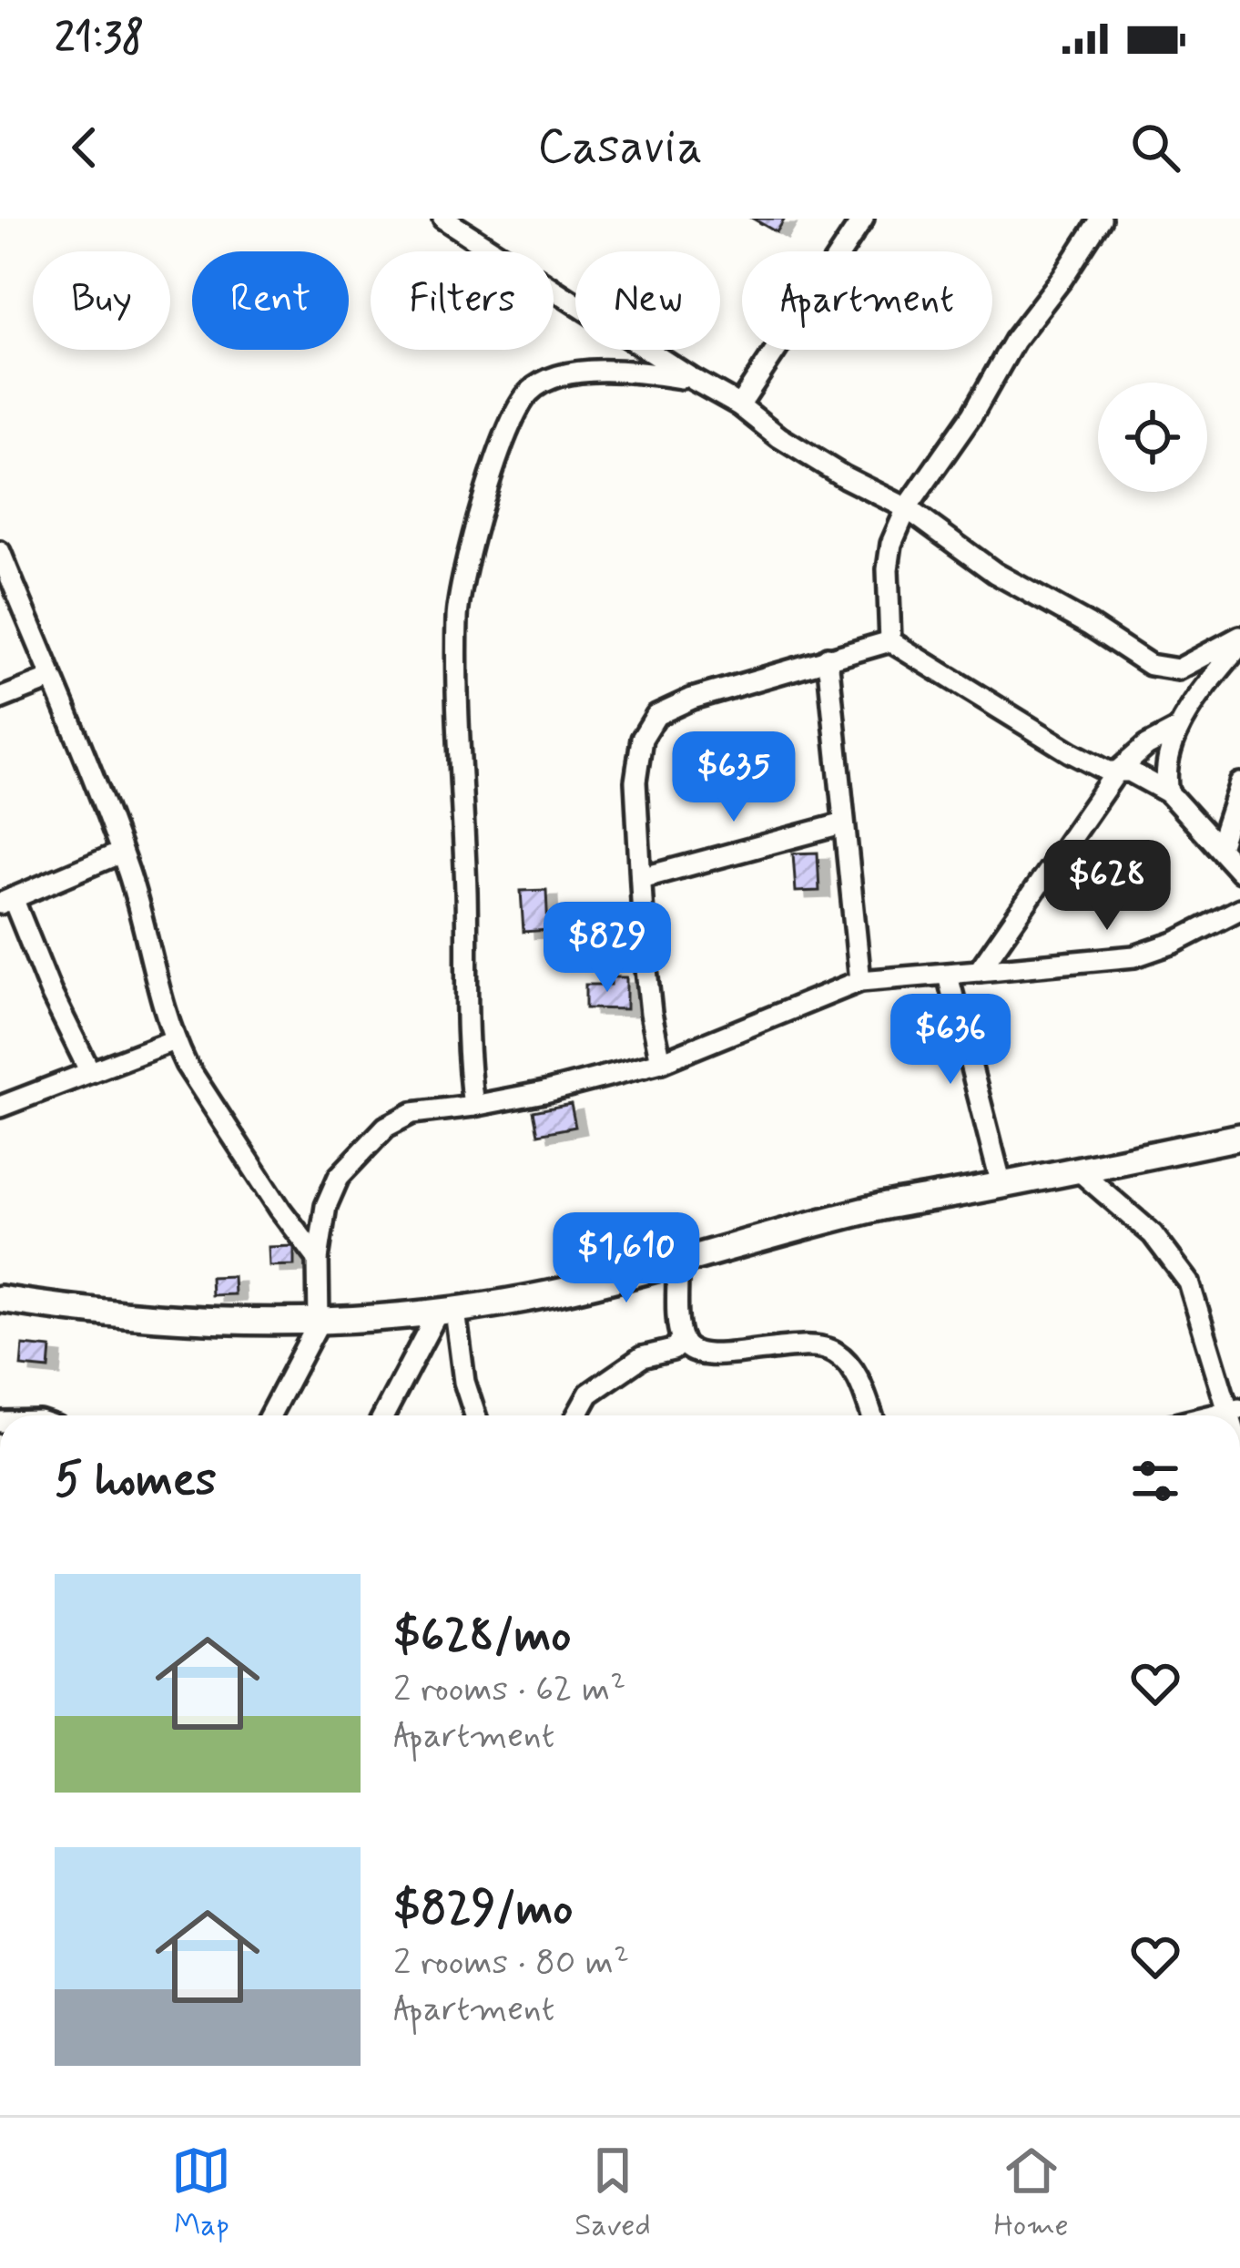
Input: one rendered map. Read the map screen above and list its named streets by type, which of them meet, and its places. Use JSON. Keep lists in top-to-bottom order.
{
  "page": {
    "status": "21:38",
    "header": "Casavia",
    "chip": [
      "Buy",
      "Rent",
      "Filters",
      "New",
      "Apartment"
    ],
    "price": [
      "$635",
      "$628",
      "$829",
      "$636",
      "$1,610"
    ],
    "heading": "5 homes",
    "list": [
      {
        "name": "$628/mo",
        "note": "2 rooms · 62 m² · Apartment"
      },
      {
        "name": "$829/mo",
        "note": "2 rooms · 80 m² · Apartment"
      }
    ],
    "tabs": ["Map", "Saved", "Home"]
  }
}
